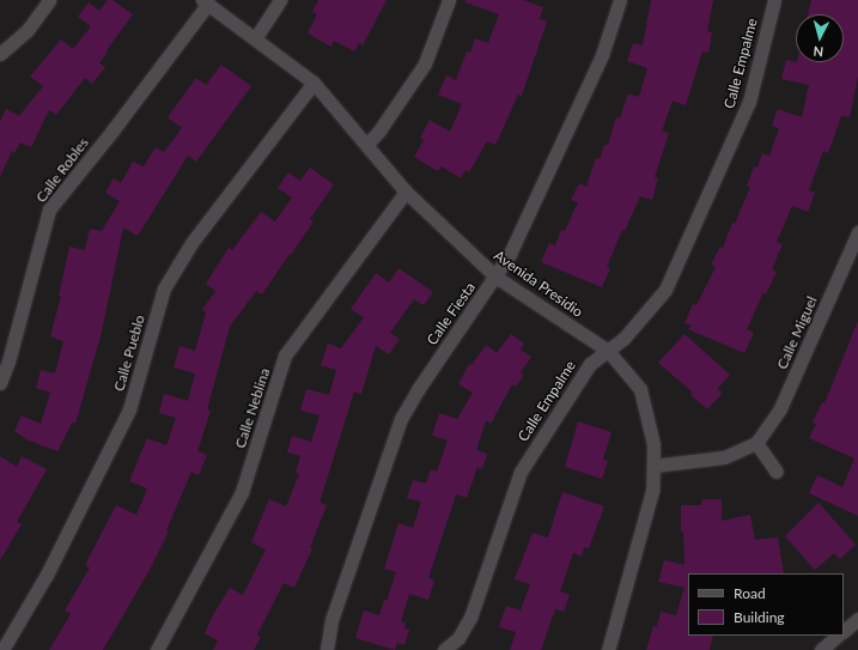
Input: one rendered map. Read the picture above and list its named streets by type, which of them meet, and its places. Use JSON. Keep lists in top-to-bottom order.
{
  "streets": {
    "street": [
      "Calle Empalme",
      "Calle Robles",
      "Avenida Presidio",
      "Calle Fiesta",
      "Calle Miguel",
      "Calle Pueblo",
      "Calle Neblina"
    ]
  },
  "crossings": [
    ["Calle Empalme", "Avenida Presidio"],
    ["Calle Robles", "Avenida Presidio"],
    ["Avenida Presidio", "Calle Fiesta"],
    ["Avenida Presidio", "Calle Pueblo"],
    ["Avenida Presidio", "Calle Neblina"]
  ],
  "legend": ["Road", "Building"],
  "north": "bottom"
}
